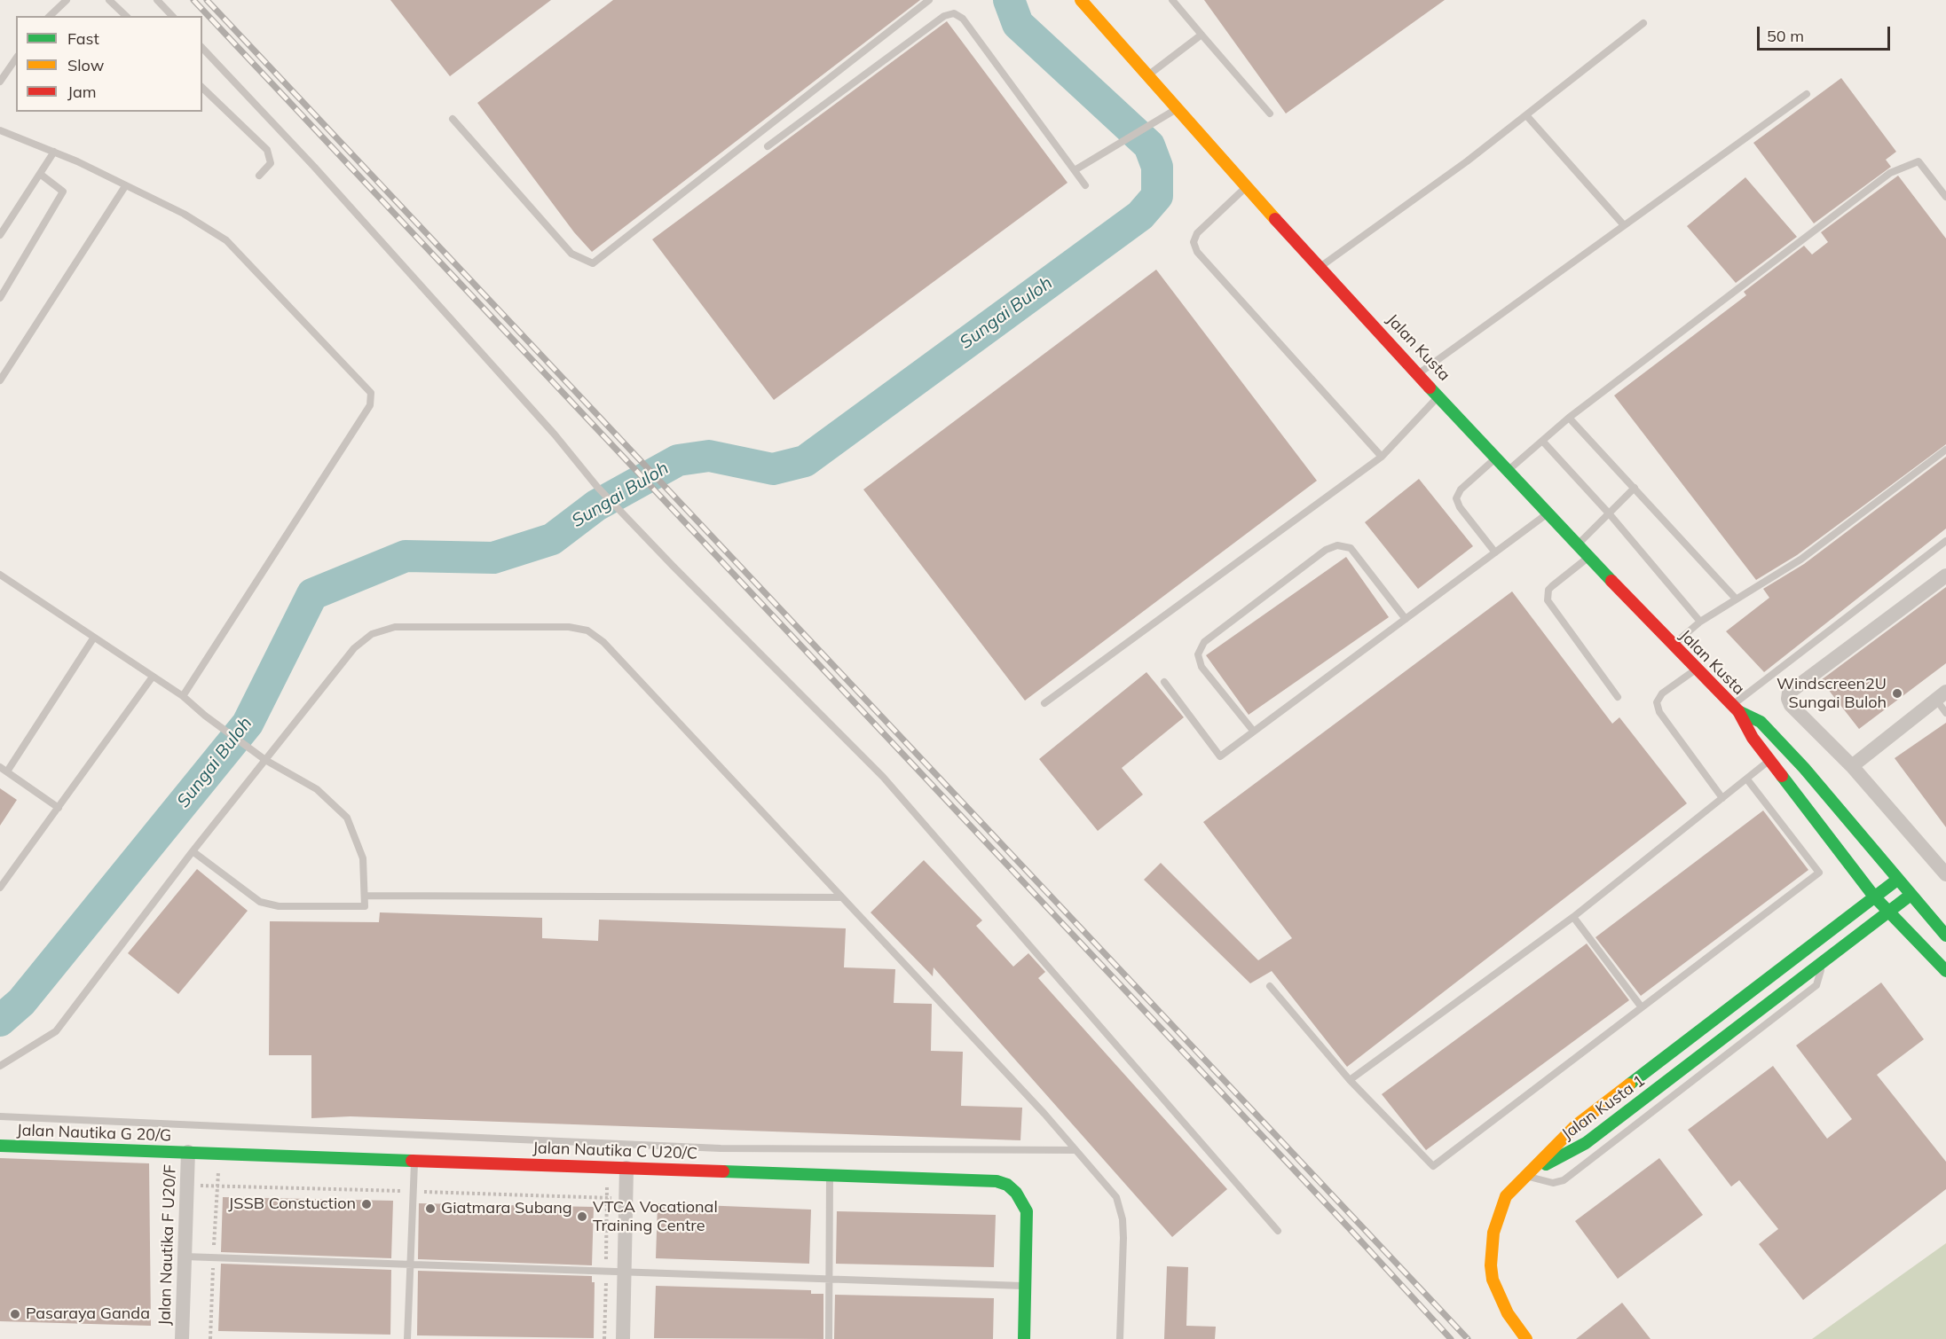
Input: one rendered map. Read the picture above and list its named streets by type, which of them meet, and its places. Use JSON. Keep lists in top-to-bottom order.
{
  "streets": {
    "street": [
      "Jalan Kusta",
      "Jalan Kusta 1",
      "Jalan Nautika G 20/G",
      "Jalan Nautika C U20/C",
      "Jalan Nautika F U20/F"
    ]
  },
  "crossings": [
    ["Jalan Kusta", "Jalan Kusta 1"],
    ["Jalan Nautika G 20/G", "Jalan Nautika C U20/C"],
    ["Jalan Nautika G 20/G", "Jalan Nautika F U20/F"],
    ["Jalan Nautika C U20/C", "Jalan Nautika F U20/F"]
  ],
  "water": ["Sungai Buloh"],
  "places": [
    "Windscreen2U Sungai Buloh",
    "JSSB Constuction",
    "Giatmara Subang",
    "VTCA Vocational Training Centre",
    "Pasaraya Ganda"
  ],
  "legend": ["Fast", "Slow", "Jam"],
  "scale_bar": "50 m"
}
